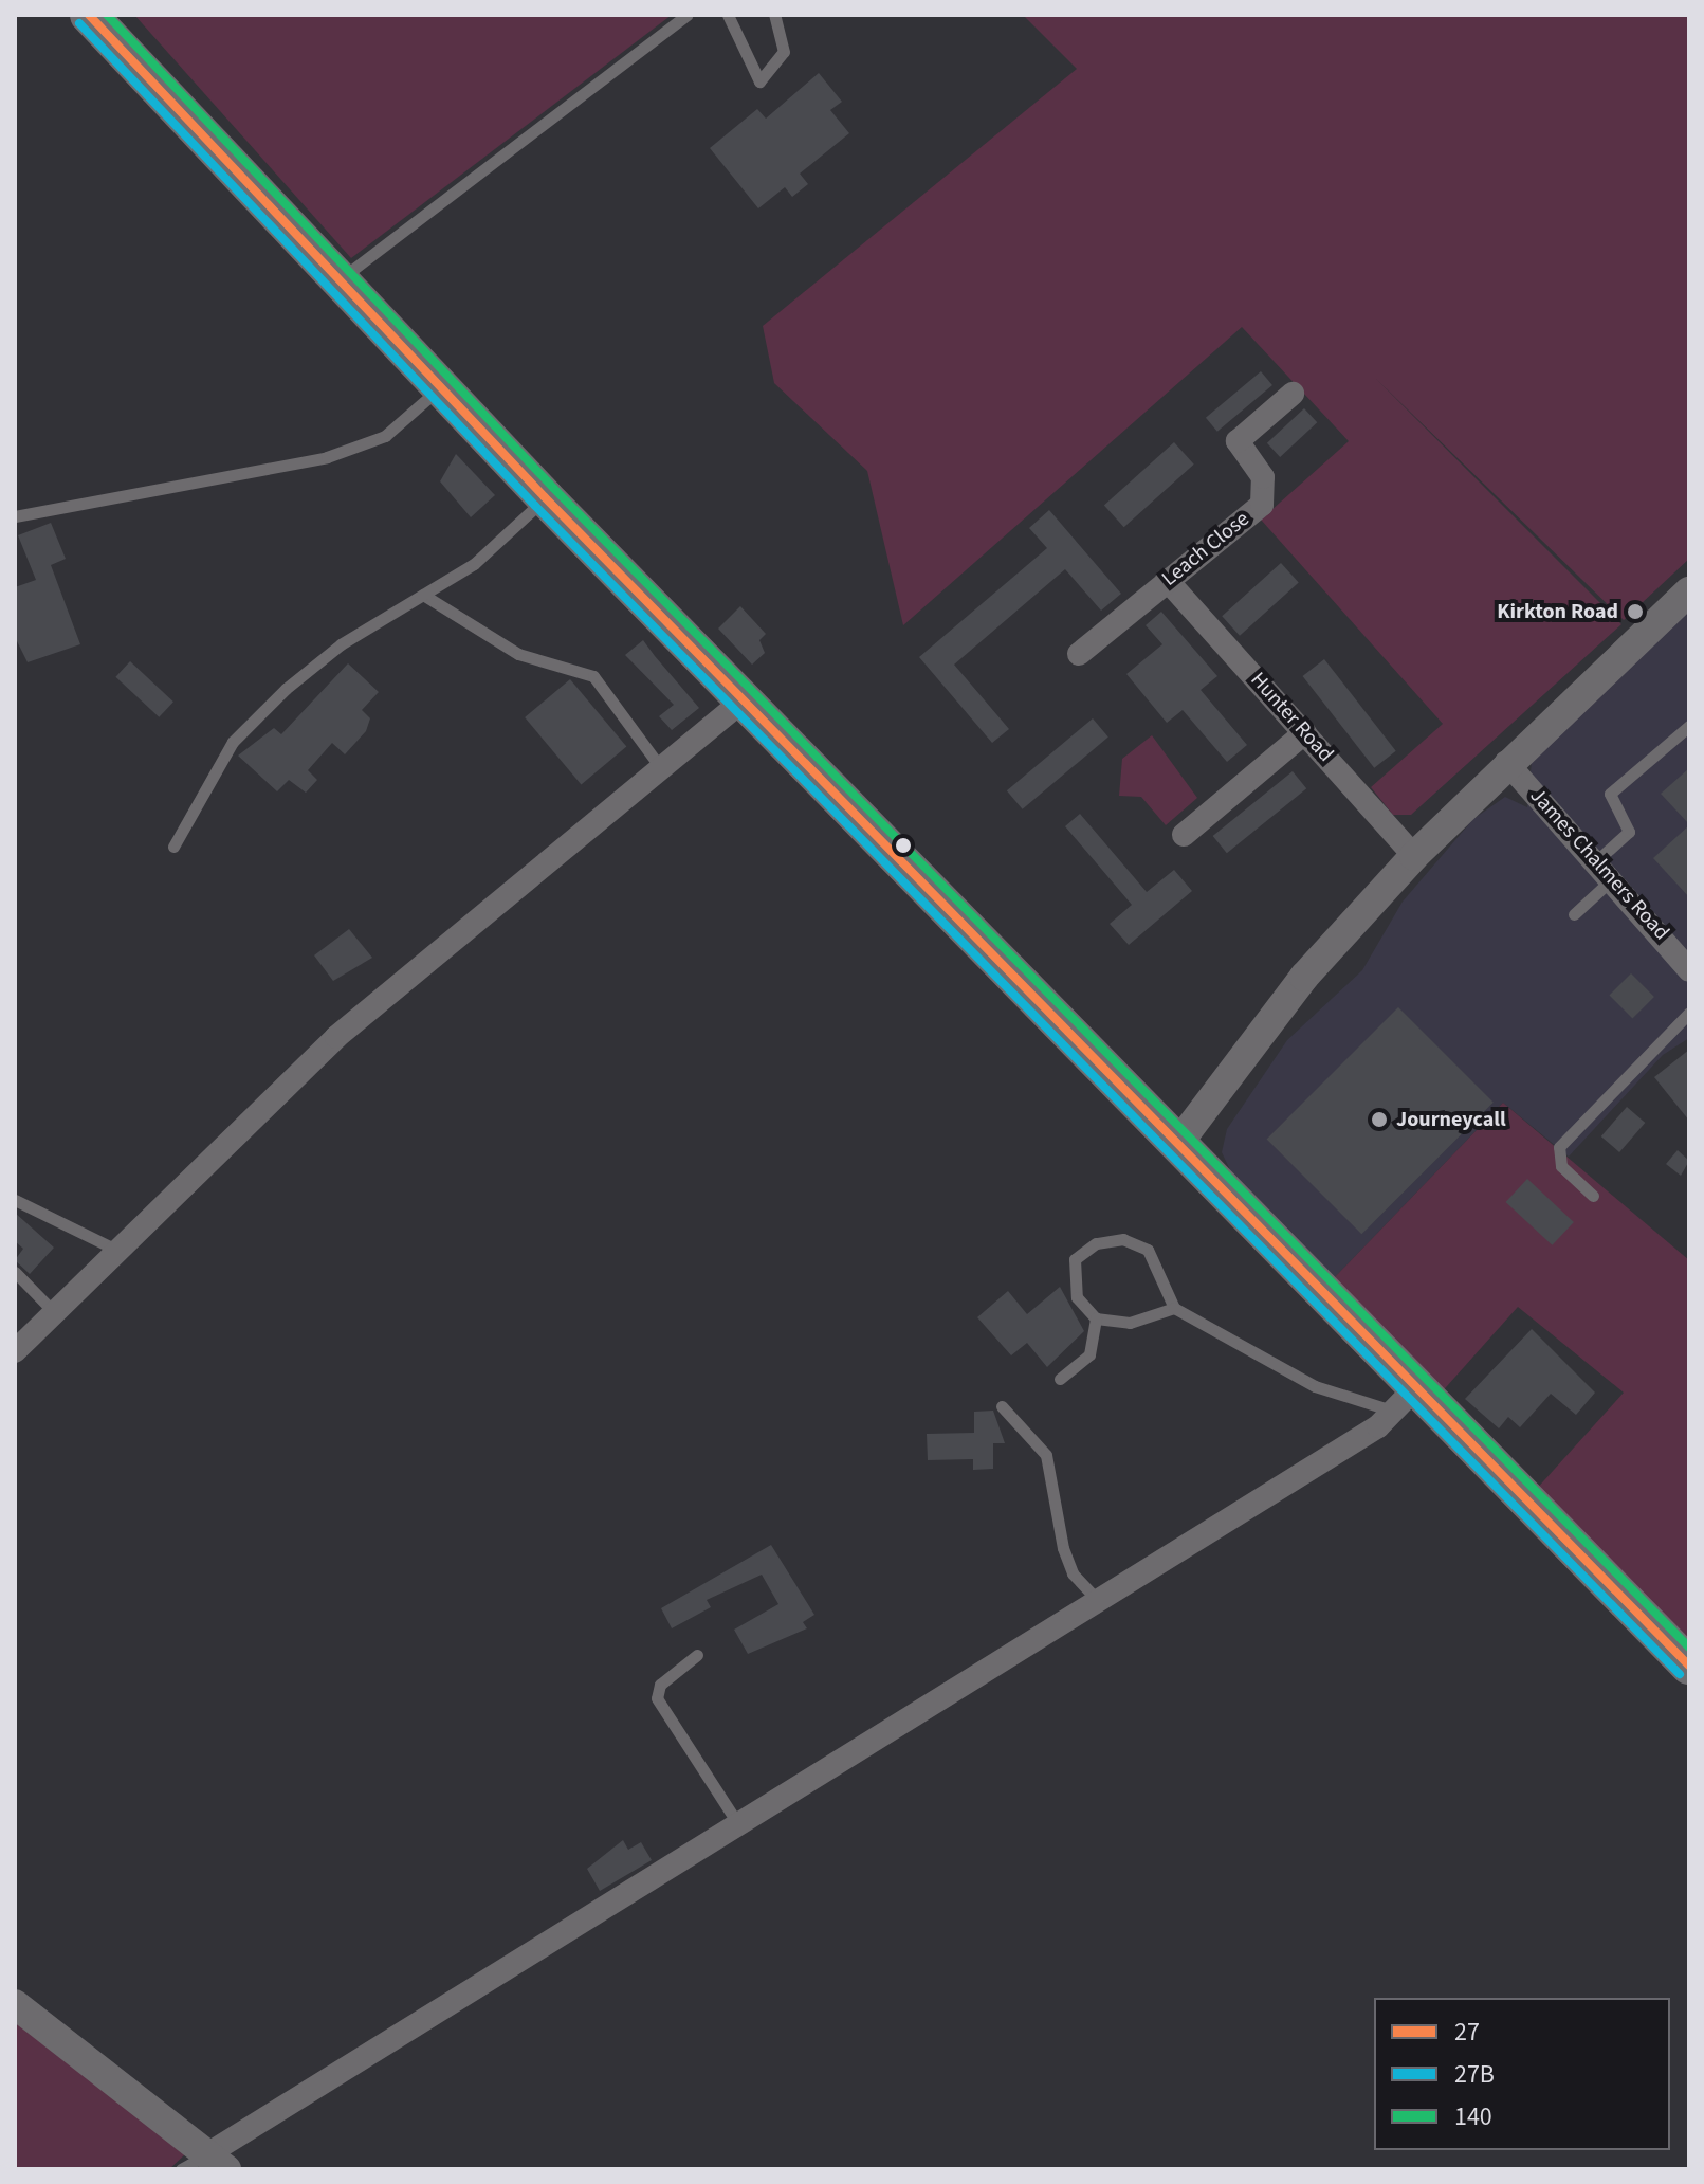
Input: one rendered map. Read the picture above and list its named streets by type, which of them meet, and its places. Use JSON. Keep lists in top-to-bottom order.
{
  "streets": {
    "street": ["Leach Close", "Hunter Road", "James Chalmers Road"]
  },
  "crossings": [
    ["Leach Close", "Hunter Road"]
  ],
  "places": ["Kirkton Road", "Journeycall"],
  "lines": ["transit line 27", "transit line 140", "transit line 27B"],
  "legend": ["27", "27B", "140"]
}
